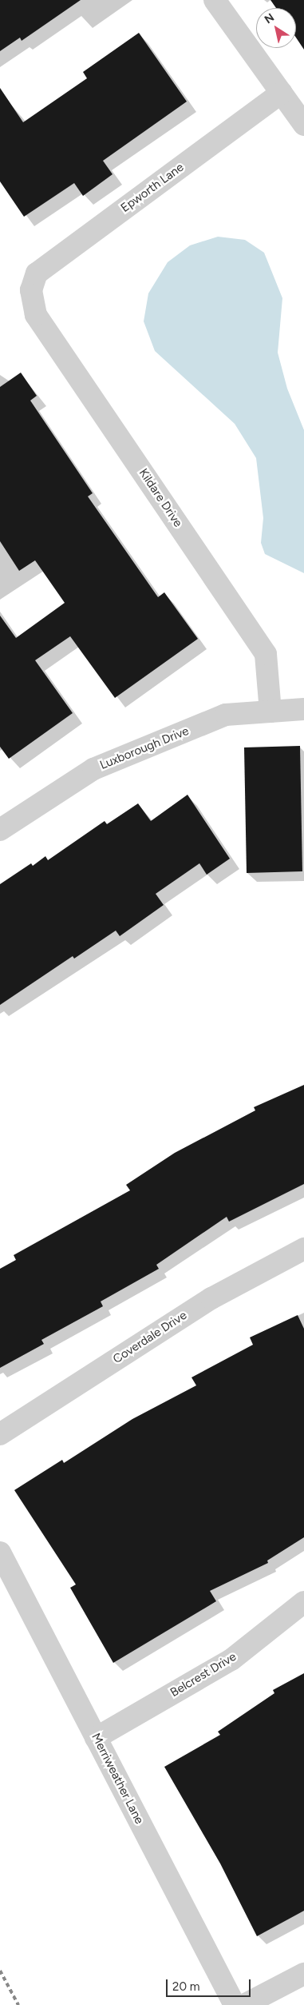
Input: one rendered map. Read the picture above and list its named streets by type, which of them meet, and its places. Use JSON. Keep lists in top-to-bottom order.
{
  "streets": {
    "street": [
      "Epworth Lane",
      "Kildare Drive",
      "Luxborough Drive",
      "Coverdale Drive",
      "Belcrest Drive",
      "Merriweather Lane"
    ]
  },
  "crossings": [
    ["Epworth Lane", "Kildare Drive"],
    ["Kildare Drive", "Luxborough Drive"],
    ["Belcrest Drive", "Merriweather Lane"]
  ],
  "scale_bar": "20 m",
  "north": "top left"
}
